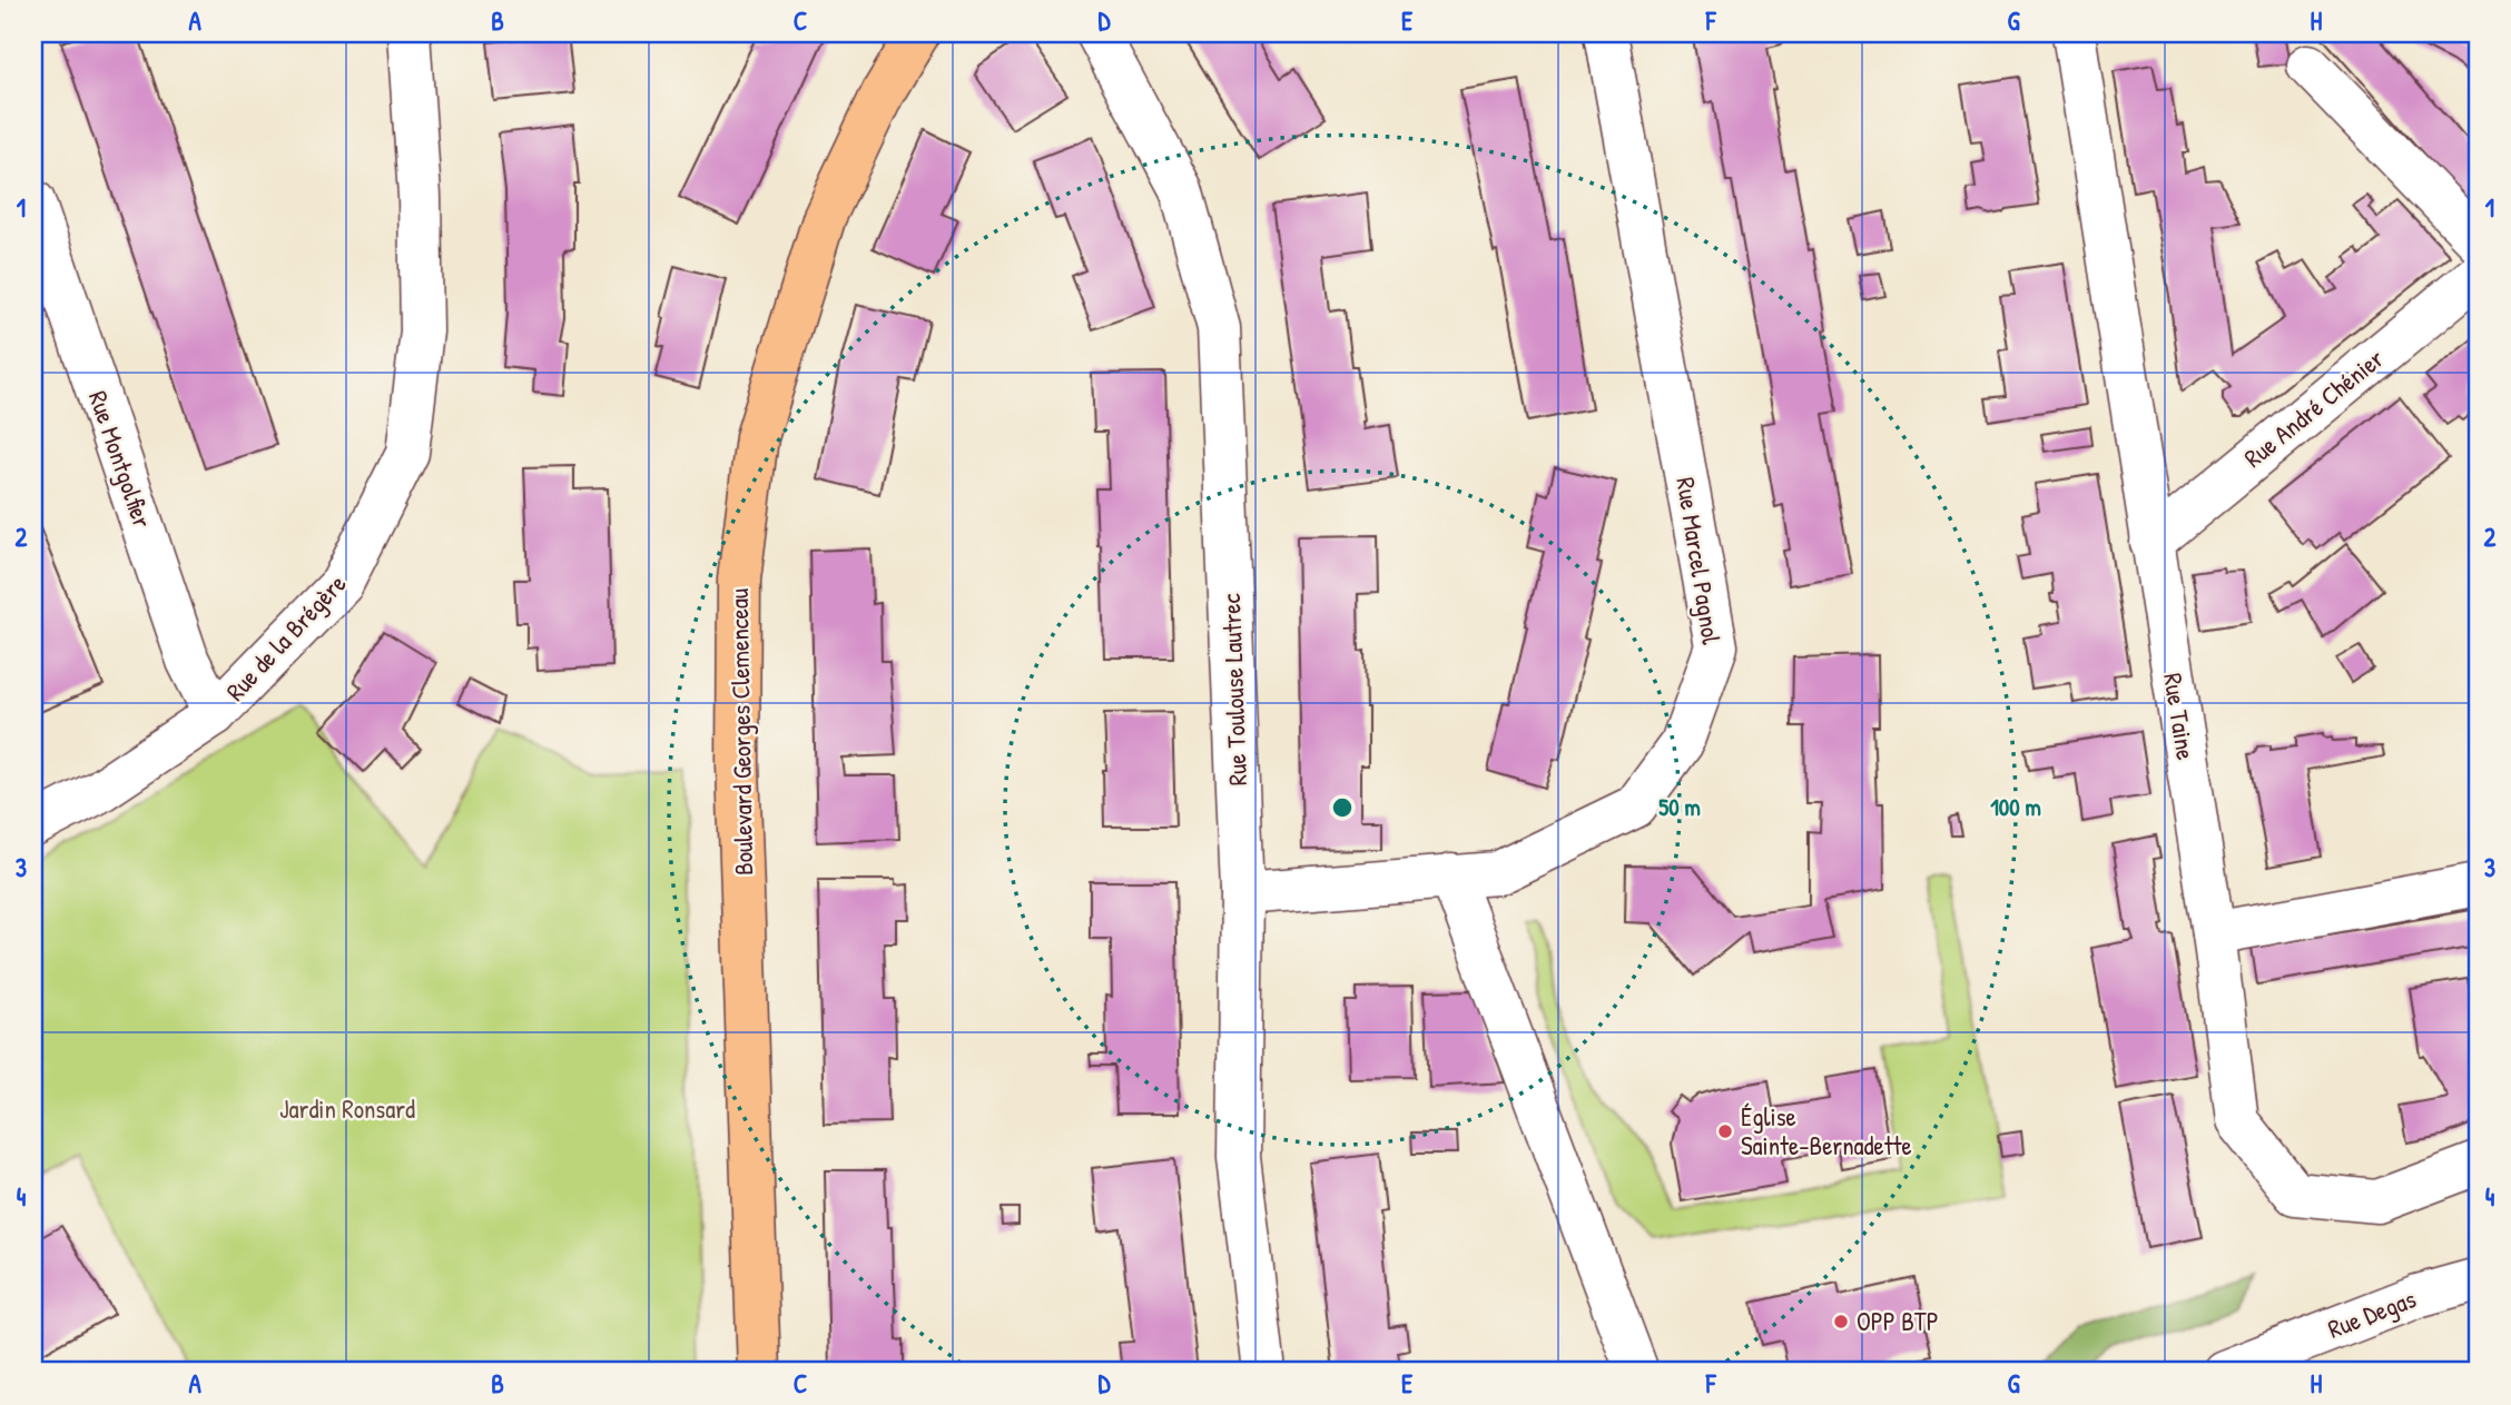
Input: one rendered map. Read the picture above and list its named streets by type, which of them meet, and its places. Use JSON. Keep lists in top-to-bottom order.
{
  "streets": {
    "main road": ["Boulevard Georges Clemenceau"],
    "street": [
      "Rue André Chénier",
      "Rue Montgolfier",
      "Rue Marcel Pagnol",
      "Rue de la Brégère",
      "Rue Toulouse Lautrec",
      "Rue Taine",
      "Rue Degas"
    ]
  },
  "crossings": [
    ["Rue André Chénier", "Rue Taine"],
    ["Rue Montgolfier", "Rue de la Brégère"],
    ["Rue Marcel Pagnol", "Rue Toulouse Lautrec"]
  ],
  "parks": ["Jardin Ronsard"],
  "places": ["Église Sainte-Bernadette", "OPP BTP"],
  "grid": {
    "columns": [
      "A",
      "B",
      "C",
      "D",
      "E",
      "F",
      "G",
      "H"
    ],
    "rows": [
      "1",
      "2",
      "3",
      "4"
    ]
  },
  "rings": ["50 m", "100 m"]
}
